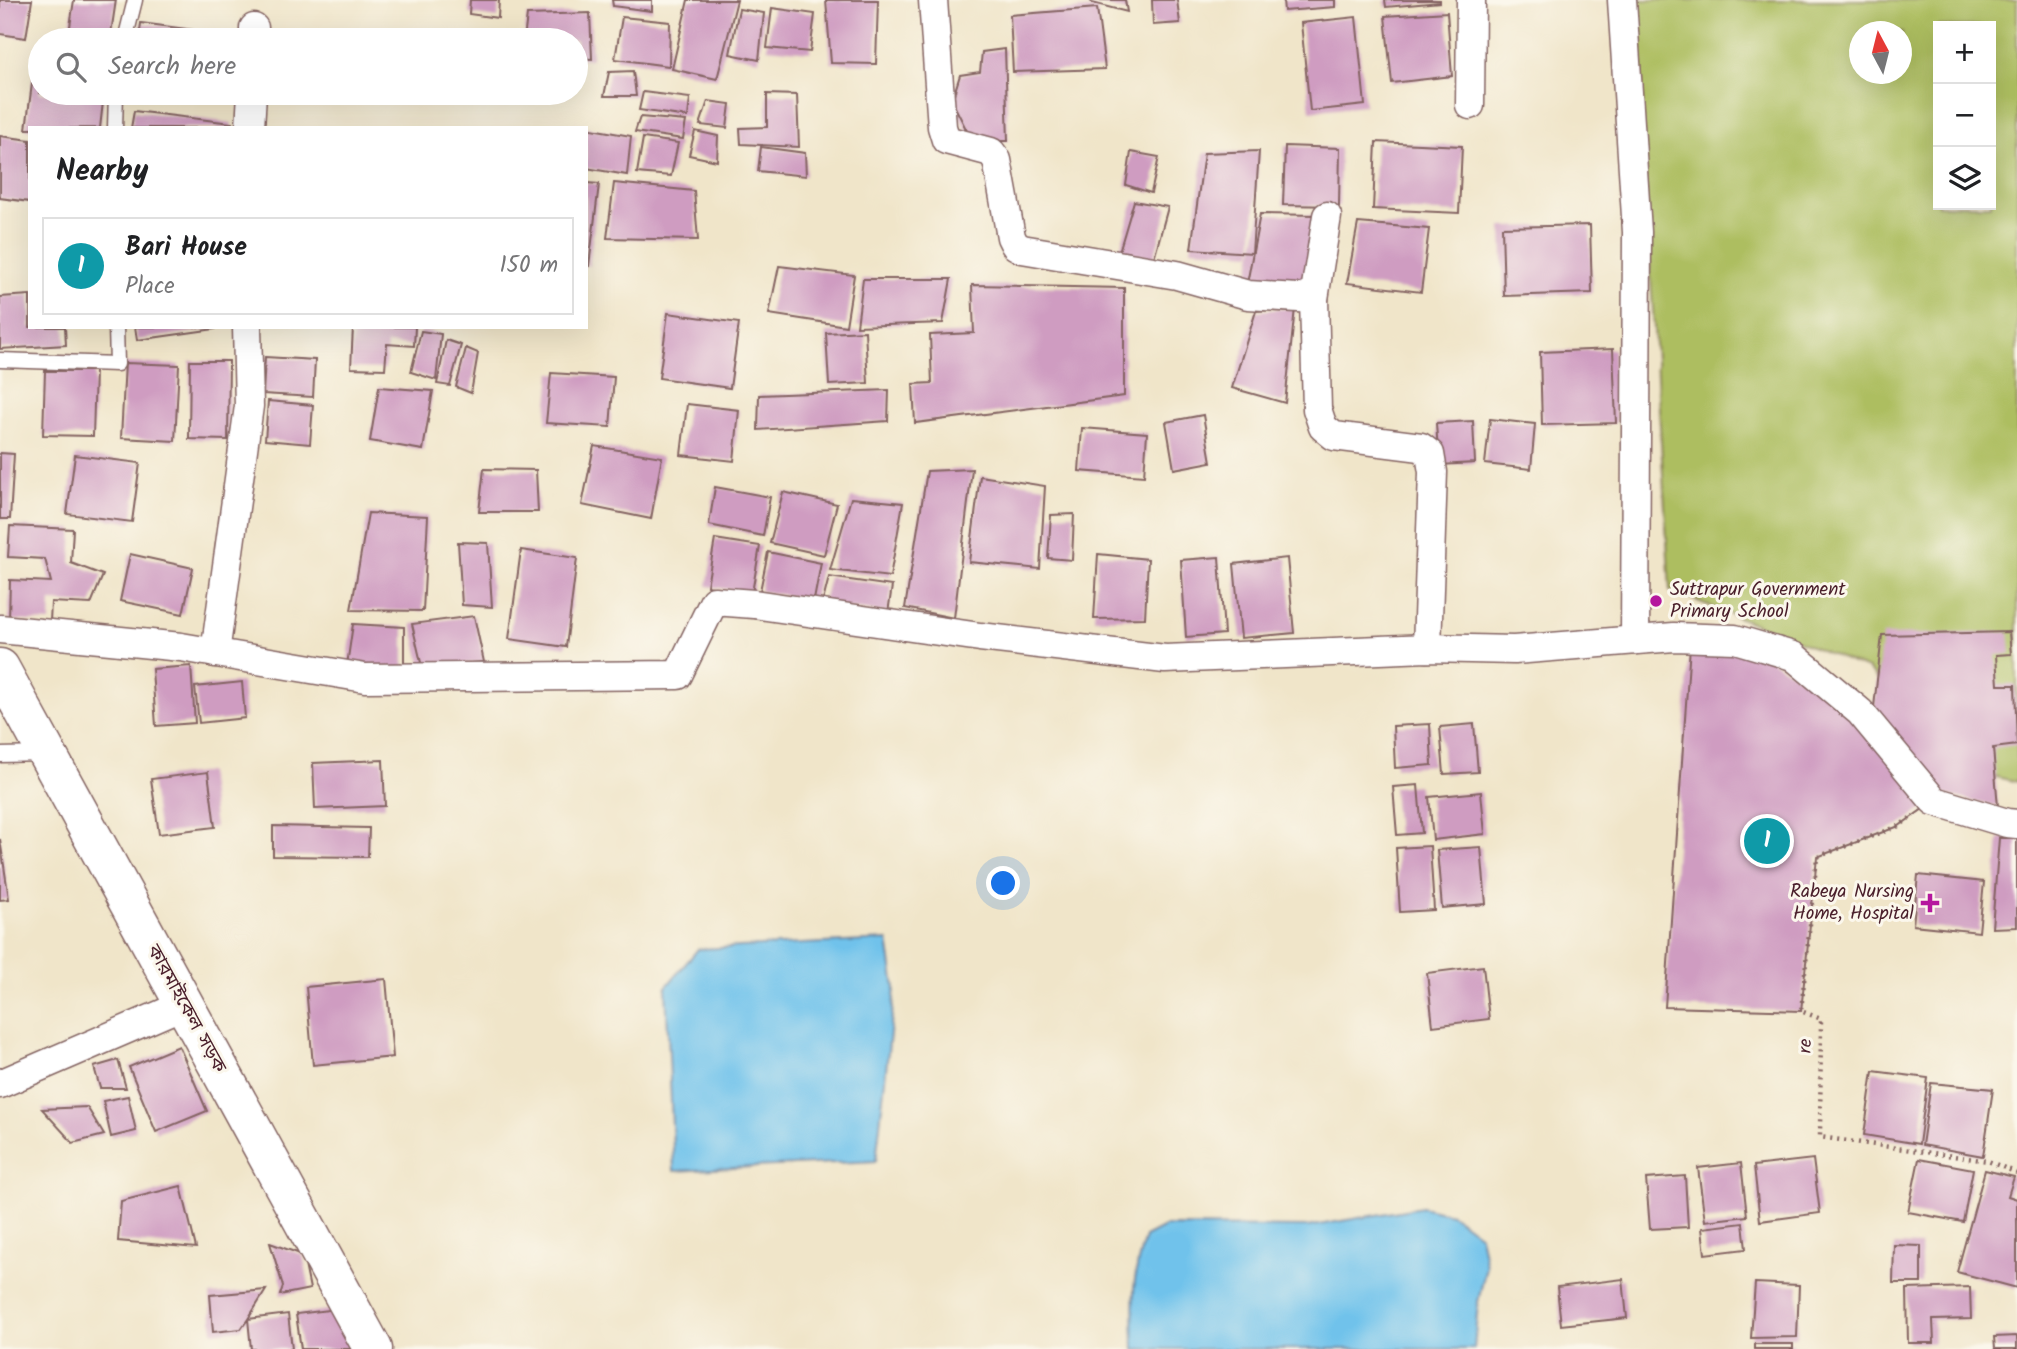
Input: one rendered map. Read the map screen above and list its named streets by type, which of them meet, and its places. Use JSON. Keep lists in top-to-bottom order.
{
  "streets": {
    "street": ["কারমাইকেল সড়ক"],
    "path": ["re"]
  },
  "places": {
    "other": ["Suttrapur Government Primary School"],
    "health": ["Rabeya Nursing Home, Hospital"]
  },
  "north": "top",
  "page": {
    "map_buttons": ["+", "−"],
    "search": "Search here",
    "heading": "Nearby",
    "list": [
      {
        "mark": "1",
        "name": "Bari House",
        "note": "Place",
        "value": "150 m"
      }
    ],
    "pins": "1"
  }
}
